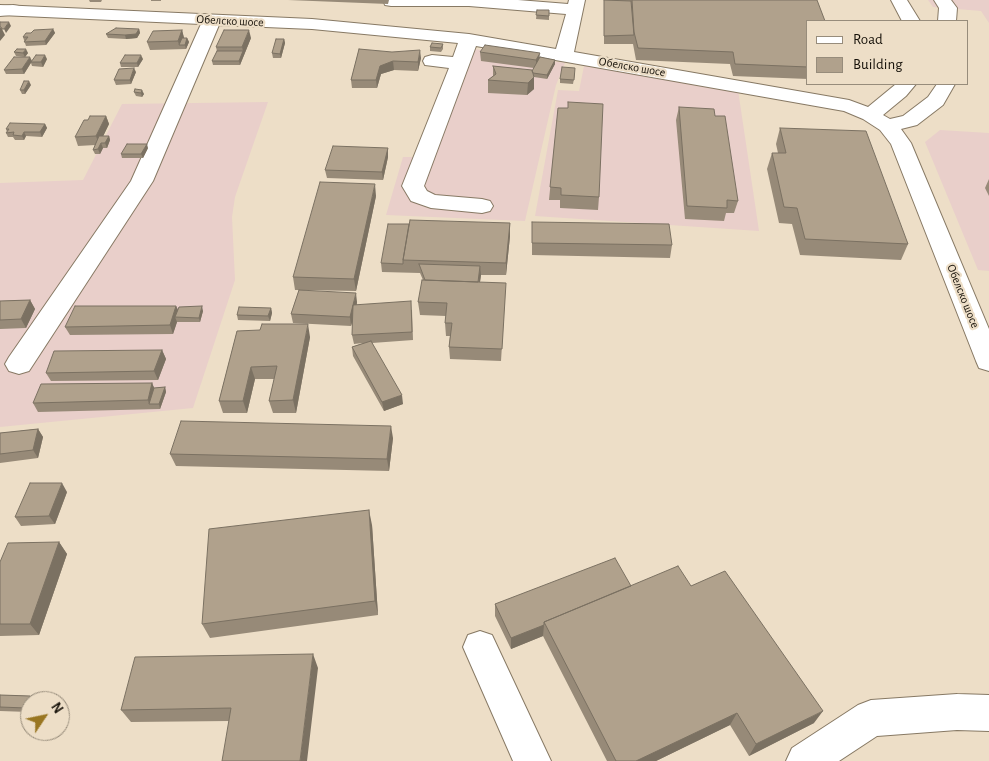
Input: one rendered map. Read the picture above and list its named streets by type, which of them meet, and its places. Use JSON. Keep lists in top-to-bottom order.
{
  "streets": {
    "street": ["Обелско шосе"]
  },
  "legend": ["Road", "Building"],
  "north": "top right"
}
